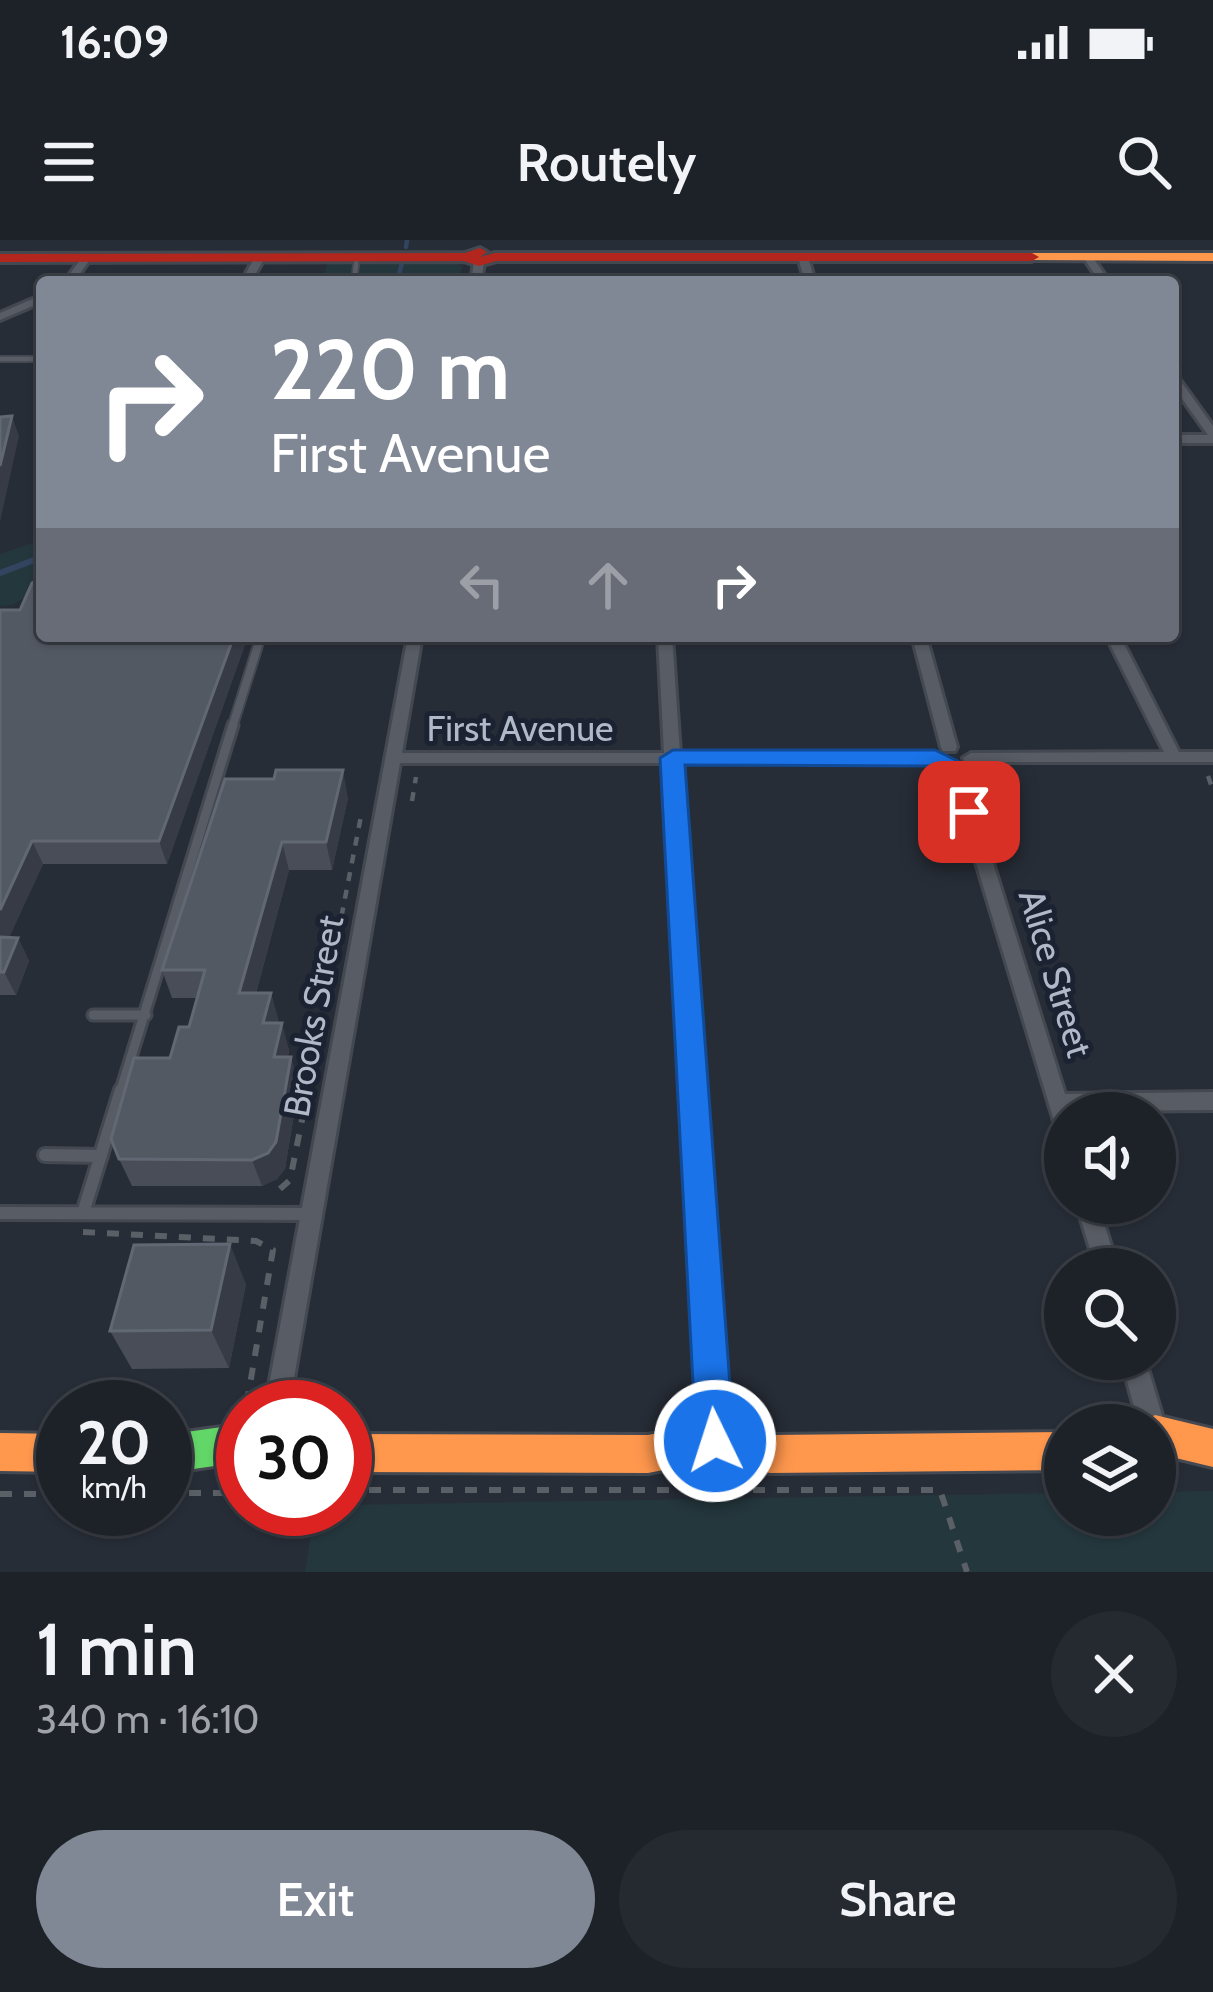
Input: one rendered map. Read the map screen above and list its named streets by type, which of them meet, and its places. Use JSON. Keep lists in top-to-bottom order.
{
  "streets": {
    "street": ["First Avenue", "Alice Street", "Brooks Street"]
  },
  "crossings": [
    ["First Avenue", "Brooks Street"]
  ],
  "page": {
    "status": "16:09",
    "header": "Routely",
    "turn": ["220 m", "First Avenue"],
    "speed": "20 km/h",
    "limit": "30",
    "heading": ["1 min", "340 m · 16:10"],
    "buttons": ["Exit", "Share"]
  }
}
